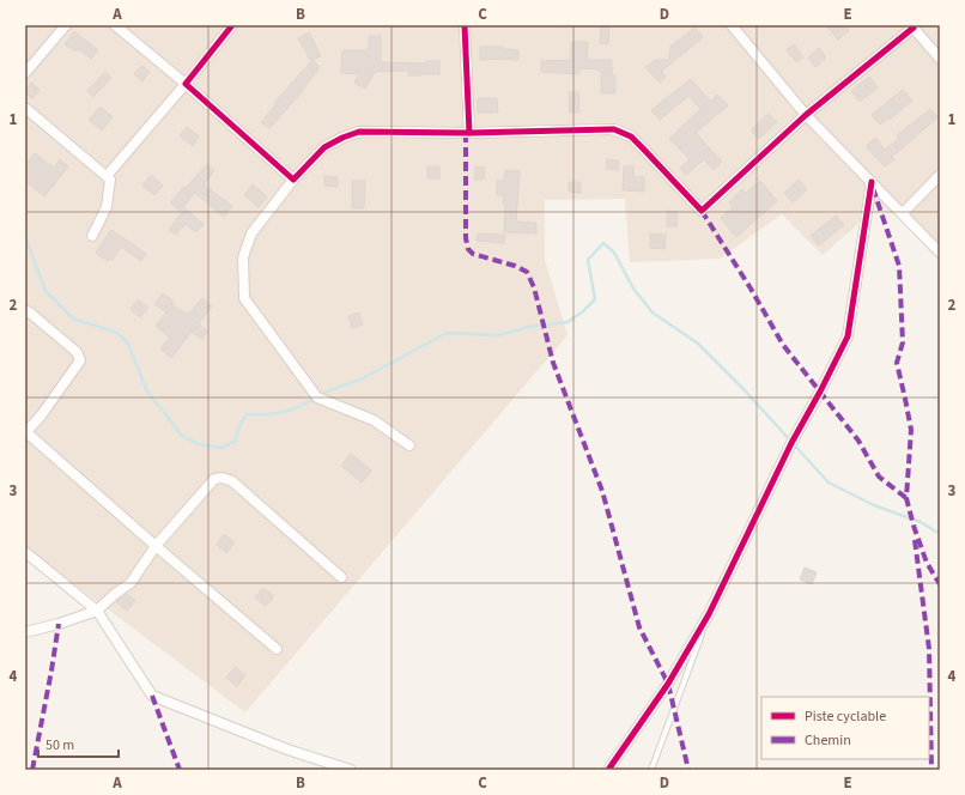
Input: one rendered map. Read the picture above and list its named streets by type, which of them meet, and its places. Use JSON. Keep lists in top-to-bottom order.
{
  "legend": ["Piste cyclable", "Chemin"],
  "scale_bar": "50 m",
  "grid": {
    "columns": [
      "A",
      "B",
      "C",
      "D",
      "E"
    ],
    "rows": [
      "1",
      "2",
      "3",
      "4"
    ]
  }
}
